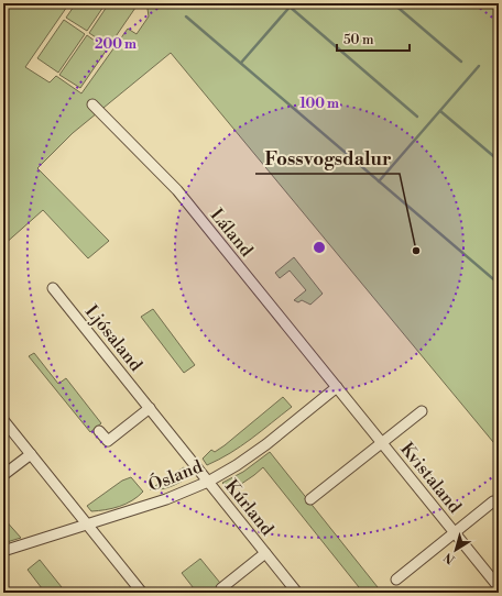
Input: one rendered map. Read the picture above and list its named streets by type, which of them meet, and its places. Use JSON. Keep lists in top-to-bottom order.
{
  "streets": {
    "street": [
      "Láland",
      "Ljósaland",
      "Ósland",
      "Kvistaland",
      "Kúrland"
    ]
  },
  "crossings": [
    ["Láland", "Ósland"],
    ["Láland", "Kvistaland"],
    ["Ljósaland", "Ósland"],
    ["Ljósaland", "Kúrland"],
    ["Ósland", "Kvistaland"],
    ["Ósland", "Kúrland"]
  ],
  "places": ["Fossvogsdalur"],
  "scale_bar": "50 m",
  "north": "bottom left",
  "rings": ["200 m", "100 m"]
}
